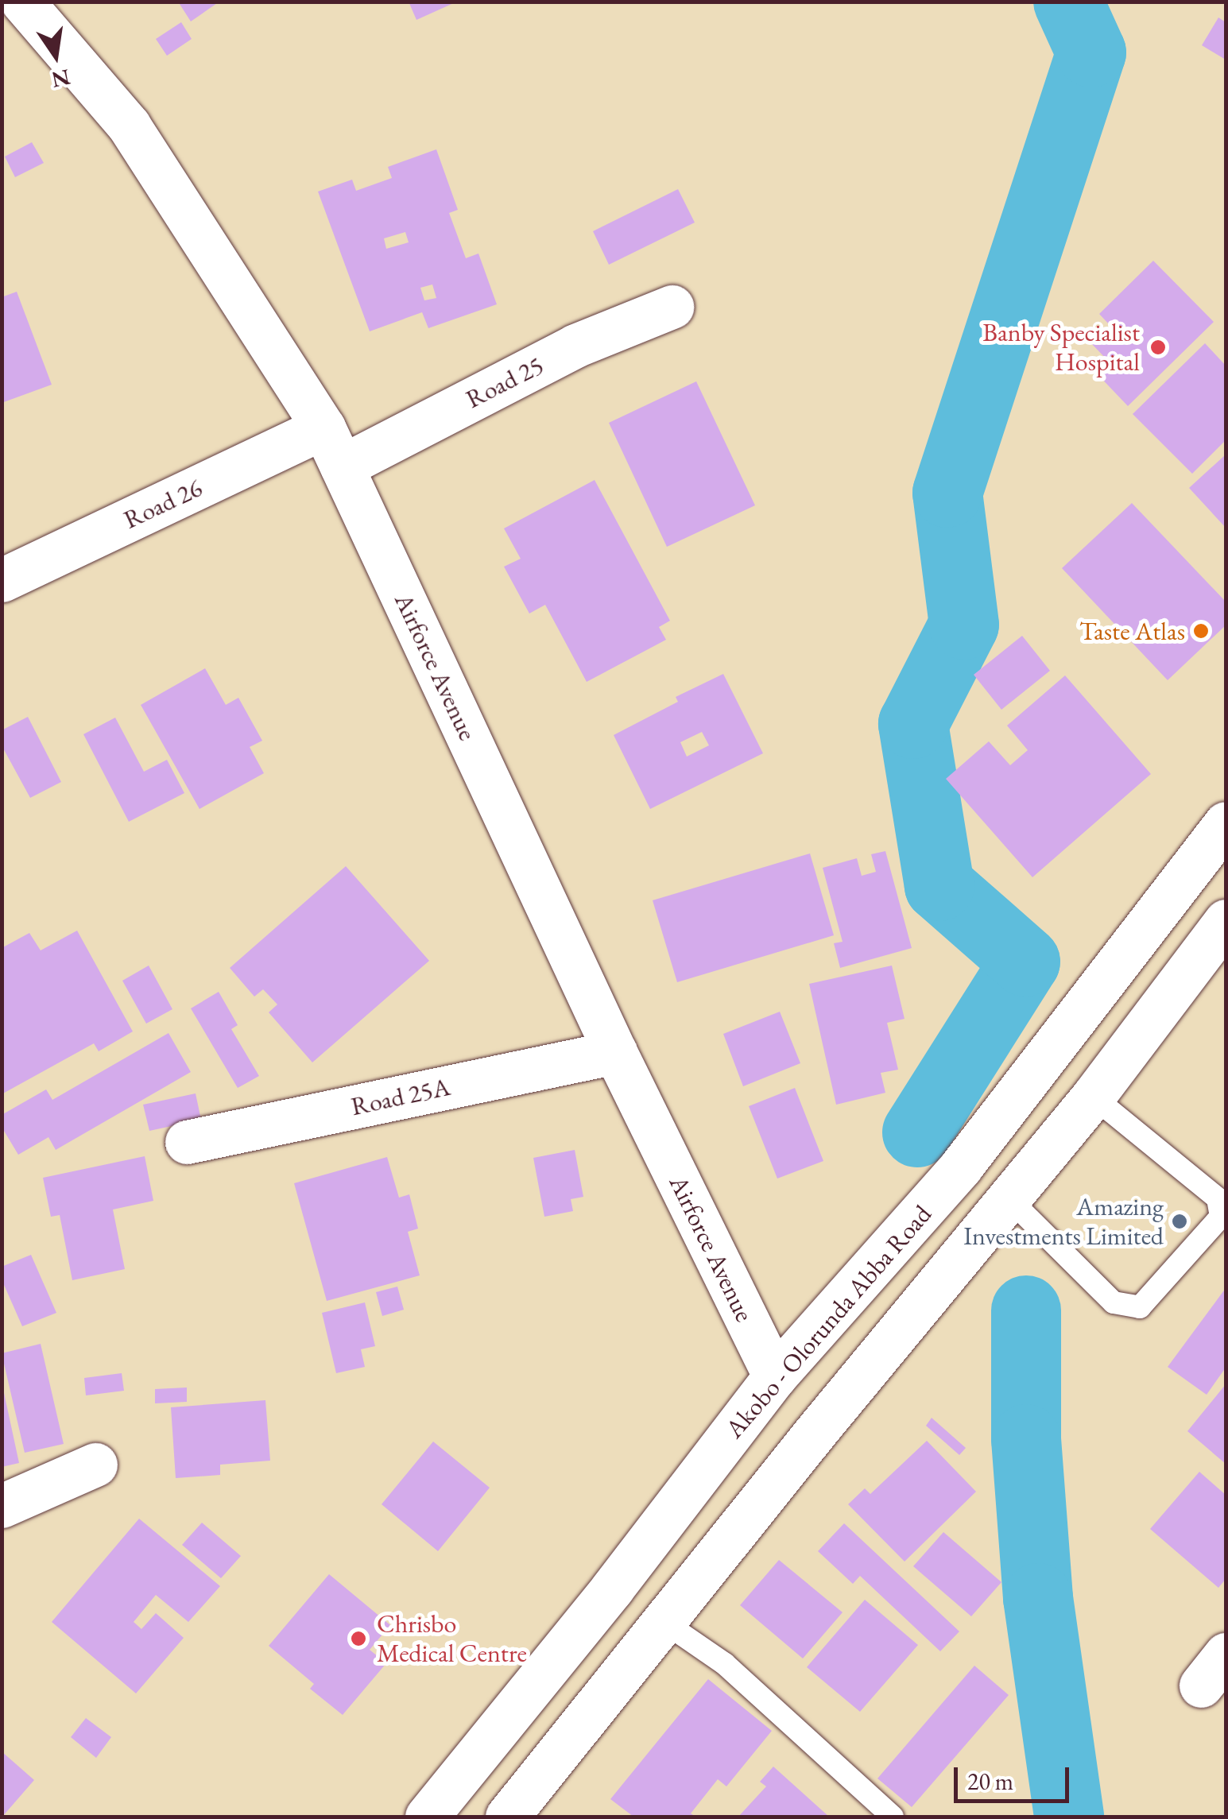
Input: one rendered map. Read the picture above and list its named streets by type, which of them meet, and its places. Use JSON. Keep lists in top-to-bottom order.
{
  "streets": {
    "street": [
      "Road 25",
      "Road 26",
      "Airforce Avenue",
      "Road 25A",
      "Akobo - Olorunda Abba Road"
    ]
  },
  "crossings": [
    ["Road 25", "Airforce Avenue"],
    ["Road 26", "Airforce Avenue"],
    ["Airforce Avenue", "Road 25A"],
    ["Airforce Avenue", "Akobo - Olorunda Abba Road"]
  ],
  "places": [
    "Banby Specialist Hospital",
    "Taste Atlas",
    "Amazing Investments Limited",
    "Chrisbo Medical Centre"
  ],
  "scale_bar": "20 m",
  "north": "bottom"
}
